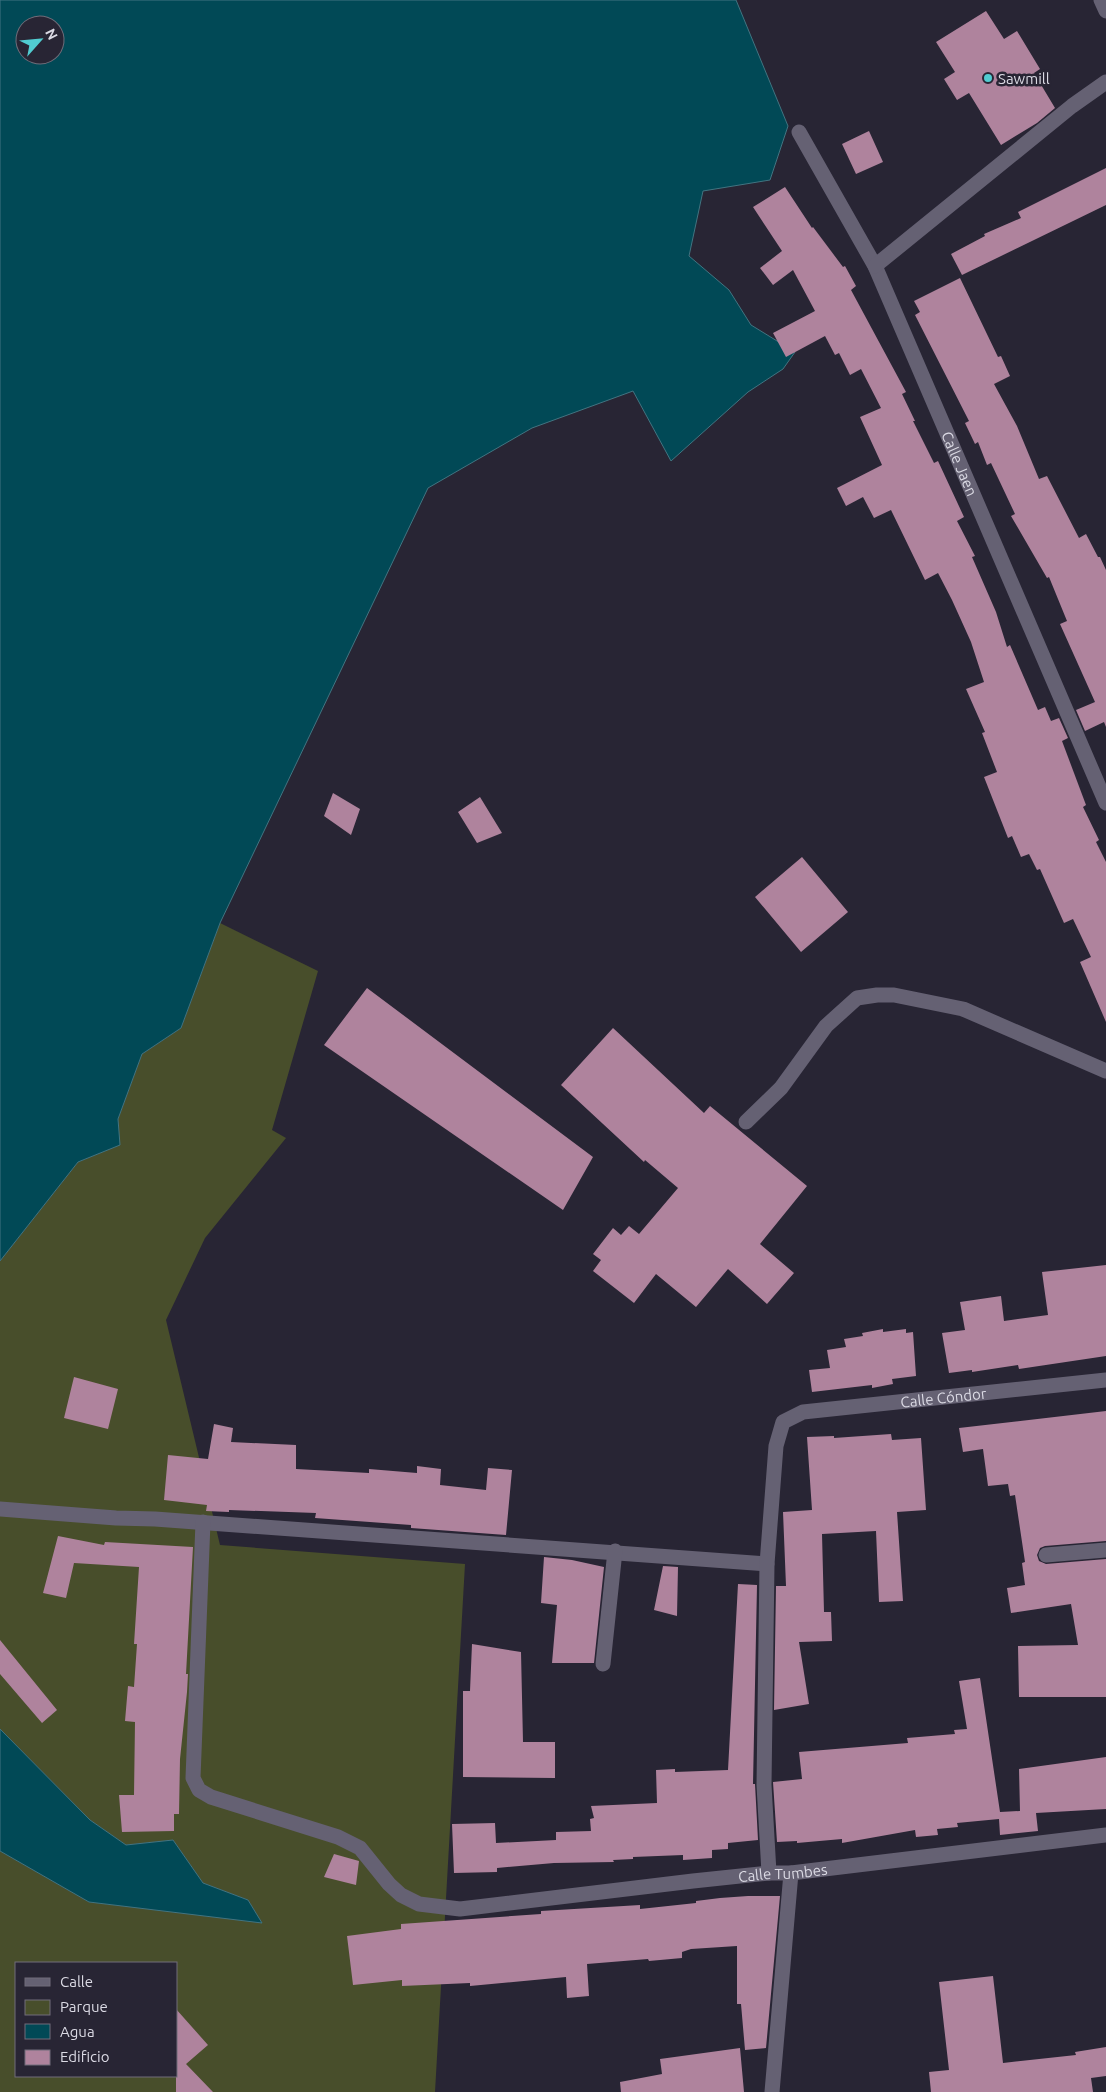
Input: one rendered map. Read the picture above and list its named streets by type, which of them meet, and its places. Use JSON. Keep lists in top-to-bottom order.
{
  "streets": {
    "street": ["Calle Jaen", "Calle Cóndor", "Calle Tumbes"]
  },
  "places": ["Sawmill"],
  "legend": [
    "Calle",
    "Parque",
    "Agua",
    "Edificio"
  ],
  "north": "top right"
}
